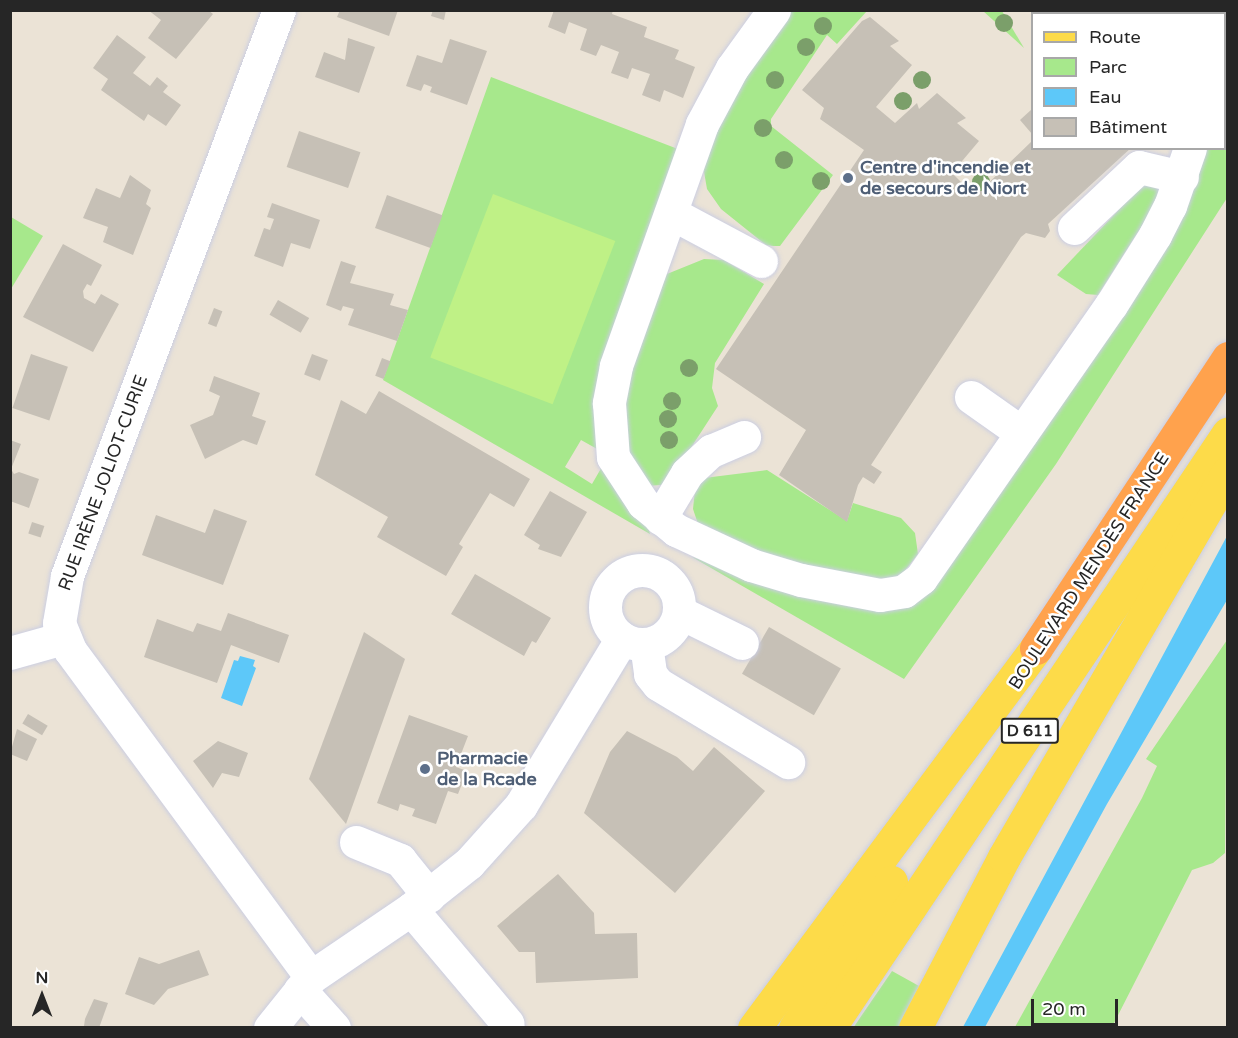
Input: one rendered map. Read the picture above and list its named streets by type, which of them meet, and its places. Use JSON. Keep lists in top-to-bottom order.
{
  "streets": {
    "highway": ["BOULEVARD MENDÈS FRANCE", "D 611"],
    "street": ["RUE IRÈNE JOLIOT-CURIE"]
  },
  "places": ["Centre d'incendie et de secours de Niort", "Pharmacie de la Rcade"],
  "legend": [
    "Route",
    "Parc",
    "Eau",
    "Bâtiment"
  ],
  "scale_bar": "20 m",
  "north": "top"
}
